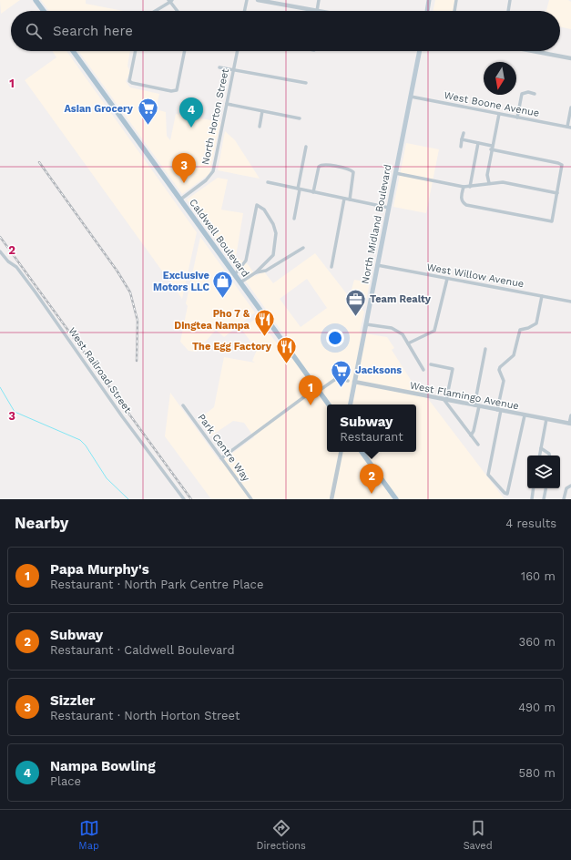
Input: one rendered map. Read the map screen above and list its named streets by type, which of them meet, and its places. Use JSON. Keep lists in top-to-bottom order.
{
  "streets": {
    "main road": ["North Midland Boulevard", "Caldwell Boulevard"],
    "street": [
      "West Boone Avenue",
      "North Horton Street",
      "West Willow Avenue",
      "West Railroad Street",
      "West Flamingo Avenue",
      "Park Centre Way"
    ]
  },
  "crossings": [
    ["West Boone Avenue", "North Midland Boulevard"],
    ["North Horton Street", "Caldwell Boulevard"],
    ["North Midland Boulevard", "West Willow Avenue"],
    ["North Midland Boulevard", "West Flamingo Avenue"]
  ],
  "places": {
    "supermarket": ["Asian Grocery", "Jacksons"],
    "shop": ["Exclusive Motors LLC"],
    "office": ["Team Realty"],
    "restaurant": ["Pho 7 & Dingtea Nampa", "The Egg Factory"]
  },
  "north": "bottom",
  "page": {
    "search": "Search here",
    "pins": [
      "4",
      "3",
      "1",
      "2"
    ],
    "popup": ["Subway", "Restaurant"],
    "heading": ["Nearby", "4 results"],
    "list": [
      {
        "mark": "1",
        "name": "Papa Murphy's",
        "note": "Restaurant · North Park Centre Place",
        "value": "160 m"
      },
      {
        "mark": "2",
        "name": "Subway",
        "note": "Restaurant · Caldwell Boulevard",
        "value": "360 m"
      },
      {
        "mark": "3",
        "name": "Sizzler",
        "note": "Restaurant · North Horton Street",
        "value": "490 m"
      },
      {
        "mark": "4",
        "name": "Nampa Bowling",
        "note": "Place",
        "value": "580 m"
      }
    ],
    "nav": ["Map", "Directions", "Saved"]
  },
  "grid": {
    "rows": ["1", "2", "3"]
  }
}
